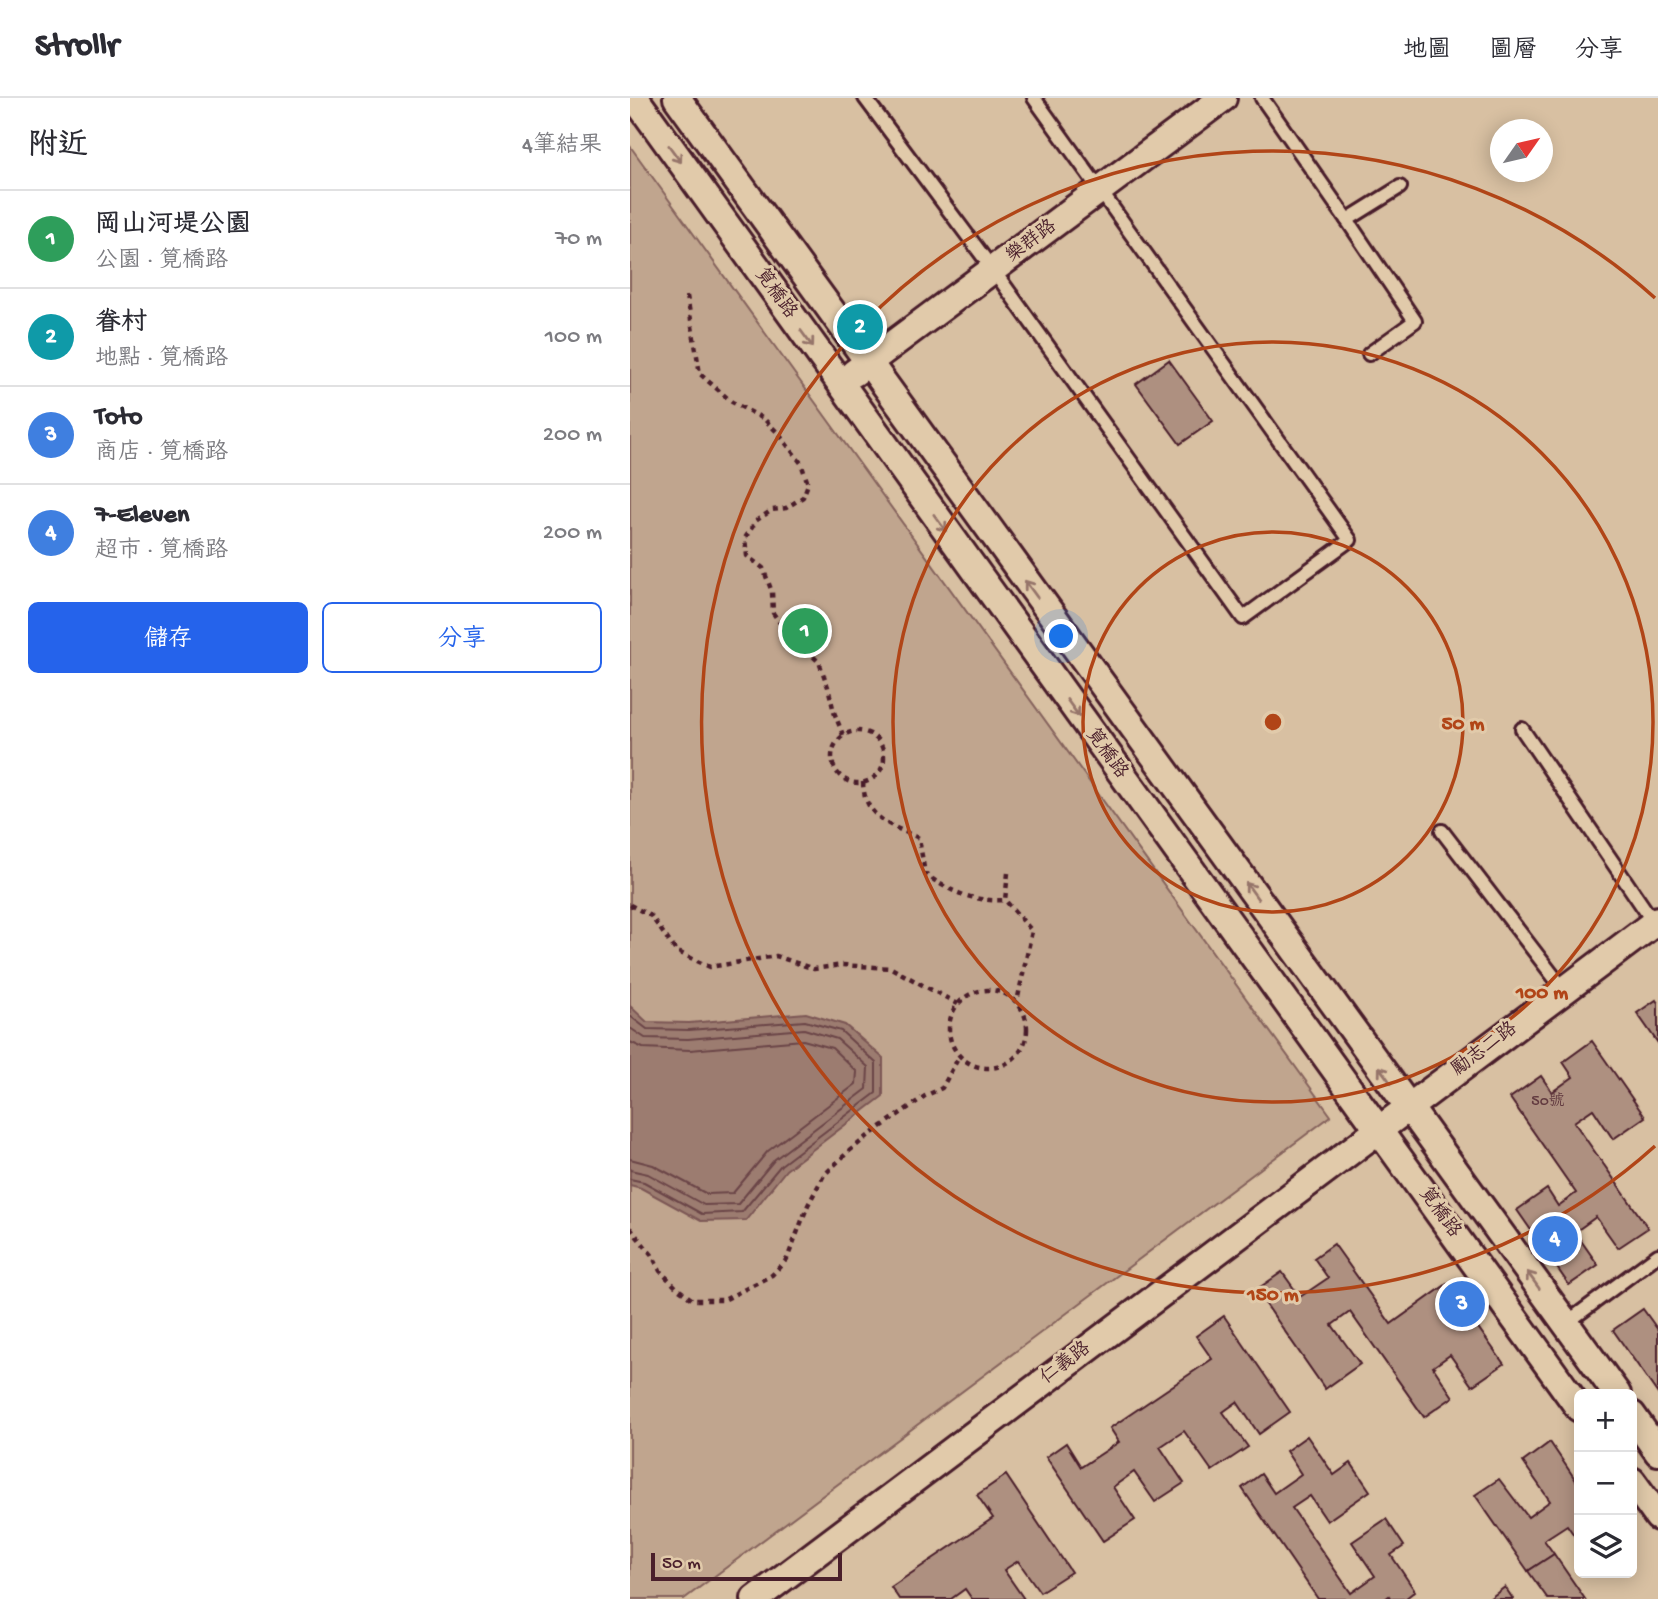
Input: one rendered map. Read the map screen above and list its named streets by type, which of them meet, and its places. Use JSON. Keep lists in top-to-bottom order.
{
  "streets": {
    "street": [
      "樂群路",
      "筧橋路",
      "勵志二路",
      "仁義路"
    ]
  },
  "crossings": [
    ["樂群路", "筧橋路"],
    ["筧橋路", "勵志二路"],
    ["筧橋路", "仁義路"],
    ["勵志二路", "仁義路"]
  ],
  "house_numbers": ["50號"],
  "scale_bar": "50 m",
  "north": "top right",
  "page": {
    "header": "Strollr",
    "nav": ["地圖", "圖層", "分享"],
    "heading": ["附近", "4筆結果"],
    "list": [
      {
        "mark": "1",
        "name": "岡山河堤公園",
        "note": "公園 · 筧橋路",
        "value": "70 m"
      },
      {
        "mark": "2",
        "name": "眷村",
        "note": "地點 · 筧橋路",
        "value": "100 m"
      },
      {
        "mark": "3",
        "name": "Toto",
        "note": "商店 · 筧橋路",
        "value": "200 m"
      },
      {
        "mark": "4",
        "name": "7-Eleven",
        "note": "超市 · 筧橋路",
        "value": "200 m"
      }
    ],
    "pins": [
      "2",
      "1",
      "4",
      "3"
    ],
    "buttons": ["儲存", "分享"],
    "map_buttons": ["+", "−"],
    "scale": "50 m"
  },
  "rings": ["50 m", "100 m", "150 m"]
}
